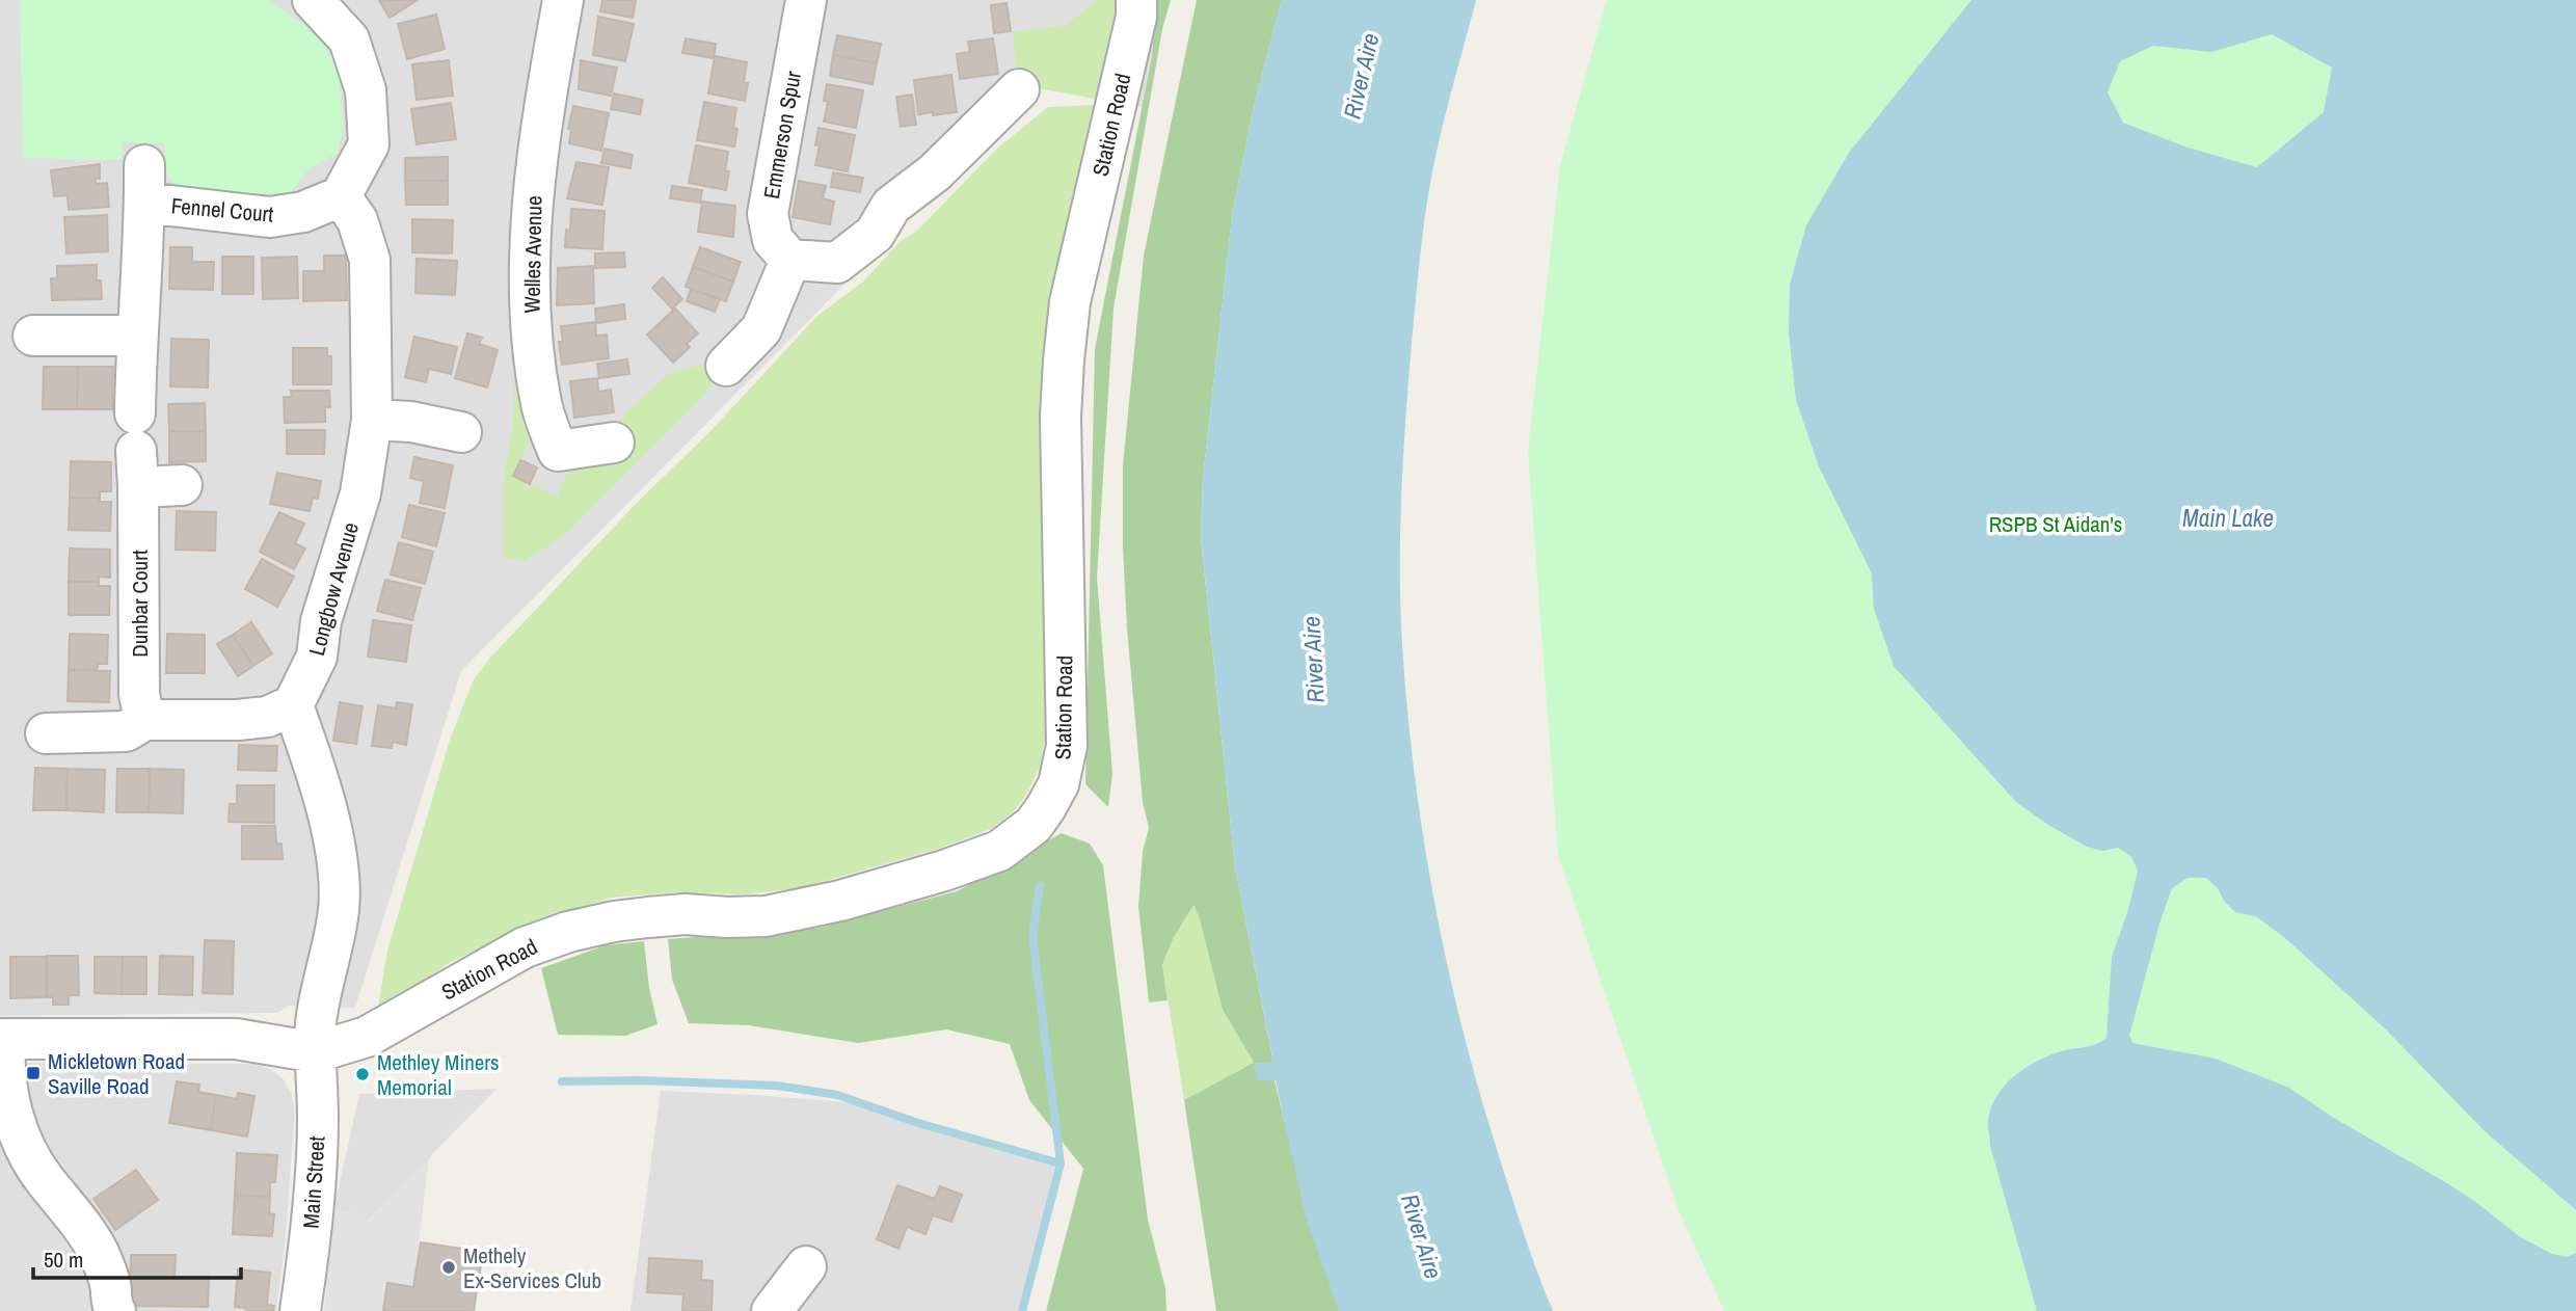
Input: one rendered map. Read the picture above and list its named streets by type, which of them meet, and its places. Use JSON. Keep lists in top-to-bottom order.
{
  "streets": {
    "street": [
      "Station Road",
      "Emmerson Spur",
      "Fennel Court",
      "Welles Avenue",
      "Longbow Avenue",
      "Dunbar Court",
      "Main Street"
    ]
  },
  "crossings": [
    ["Station Road", "Main Street"],
    ["Fennel Court", "Longbow Avenue"],
    ["Fennel Court", "Dunbar Court"]
  ],
  "water": ["River Aire", "Main Lake"],
  "parks": ["RSPB St Aidan's"],
  "places": {
    "transit": ["Mickletown Road Saville Road"],
    "other": ["Methley Miners Memorial", "Methely Ex-Services Club"]
  },
  "scale_bar": "50 m"
}
